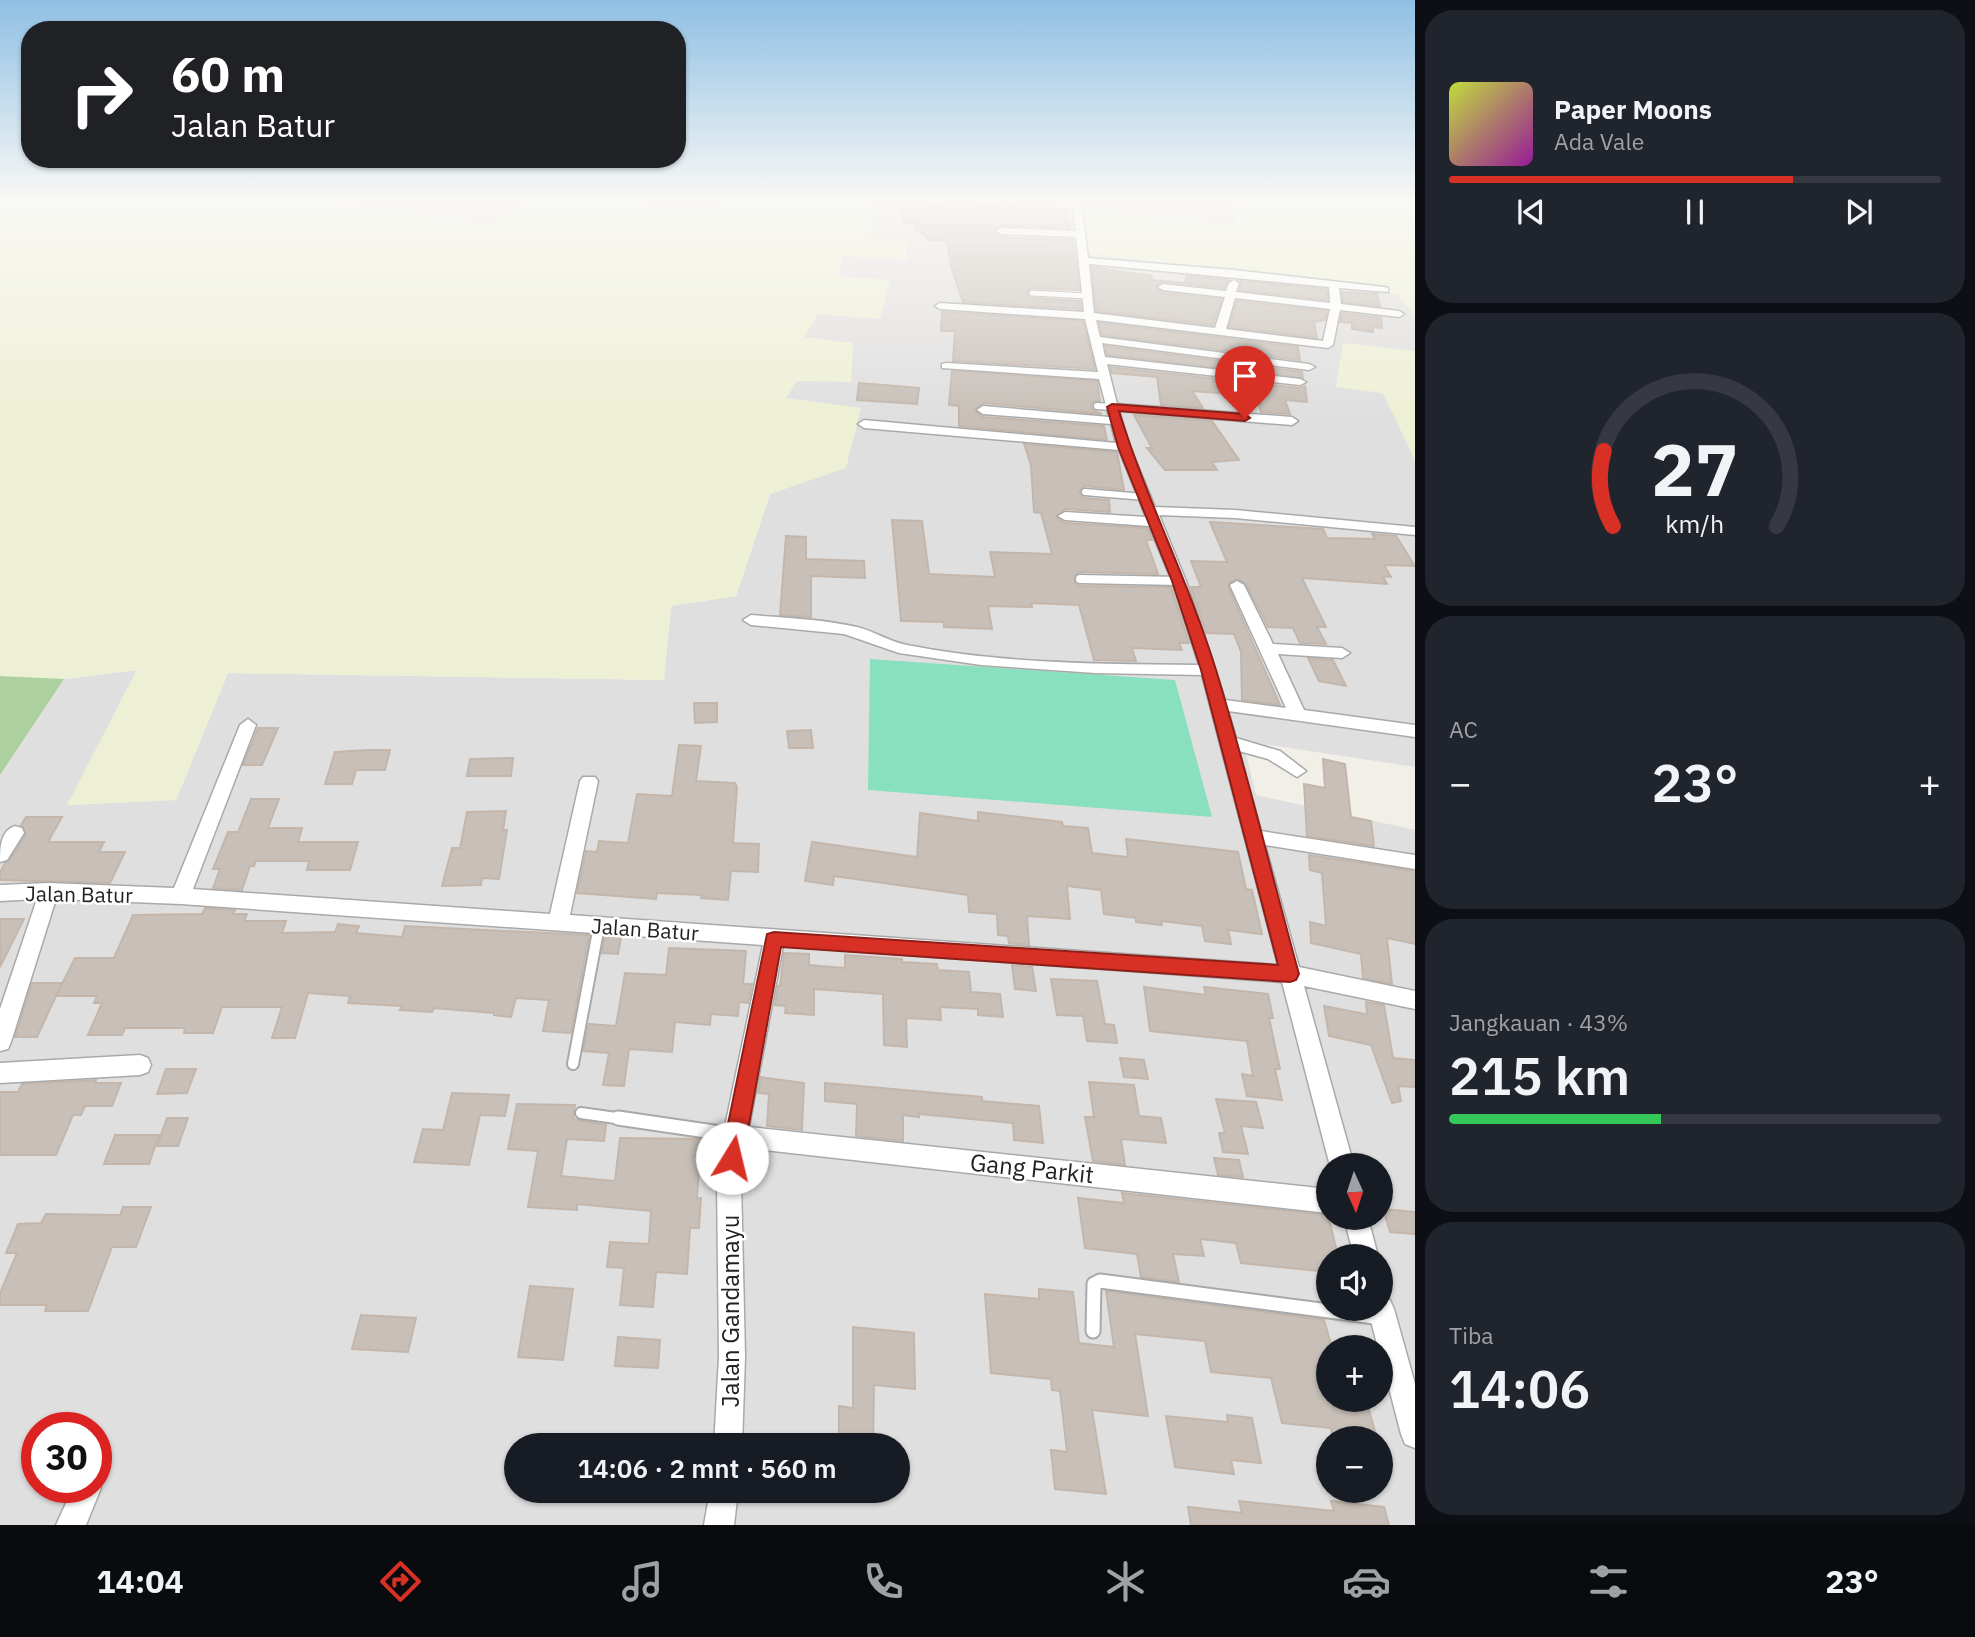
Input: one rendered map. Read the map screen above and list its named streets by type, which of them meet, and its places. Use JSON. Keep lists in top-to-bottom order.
{
  "streets": {
    "street": ["Jalan Batur", "Gang Parkit", "Jalan Gandamayu"]
  },
  "crossings": [
    ["Jalan Batur", "Jalan Gandamayu"],
    ["Gang Parkit", "Jalan Gandamayu"]
  ],
  "north": "bottom",
  "page": {
    "turn": ["60 m", "Jalan Batur"],
    "song": ["Paper Moons", "Ada Vale"],
    "tile": [
      "AC",
      ["Jangkauan · 43%", "215 km"],
      ["Tiba", "14:06"]
    ],
    "heat": ["−", "23°", "+"],
    "map_buttons": ["+", "−"],
    "limit": "30",
    "trip": "14:06 · 2 mnt · 560 m",
    "tabs": ["14:04", "23°"],
    "gauge": ["27", "km/h"]
  }
}
